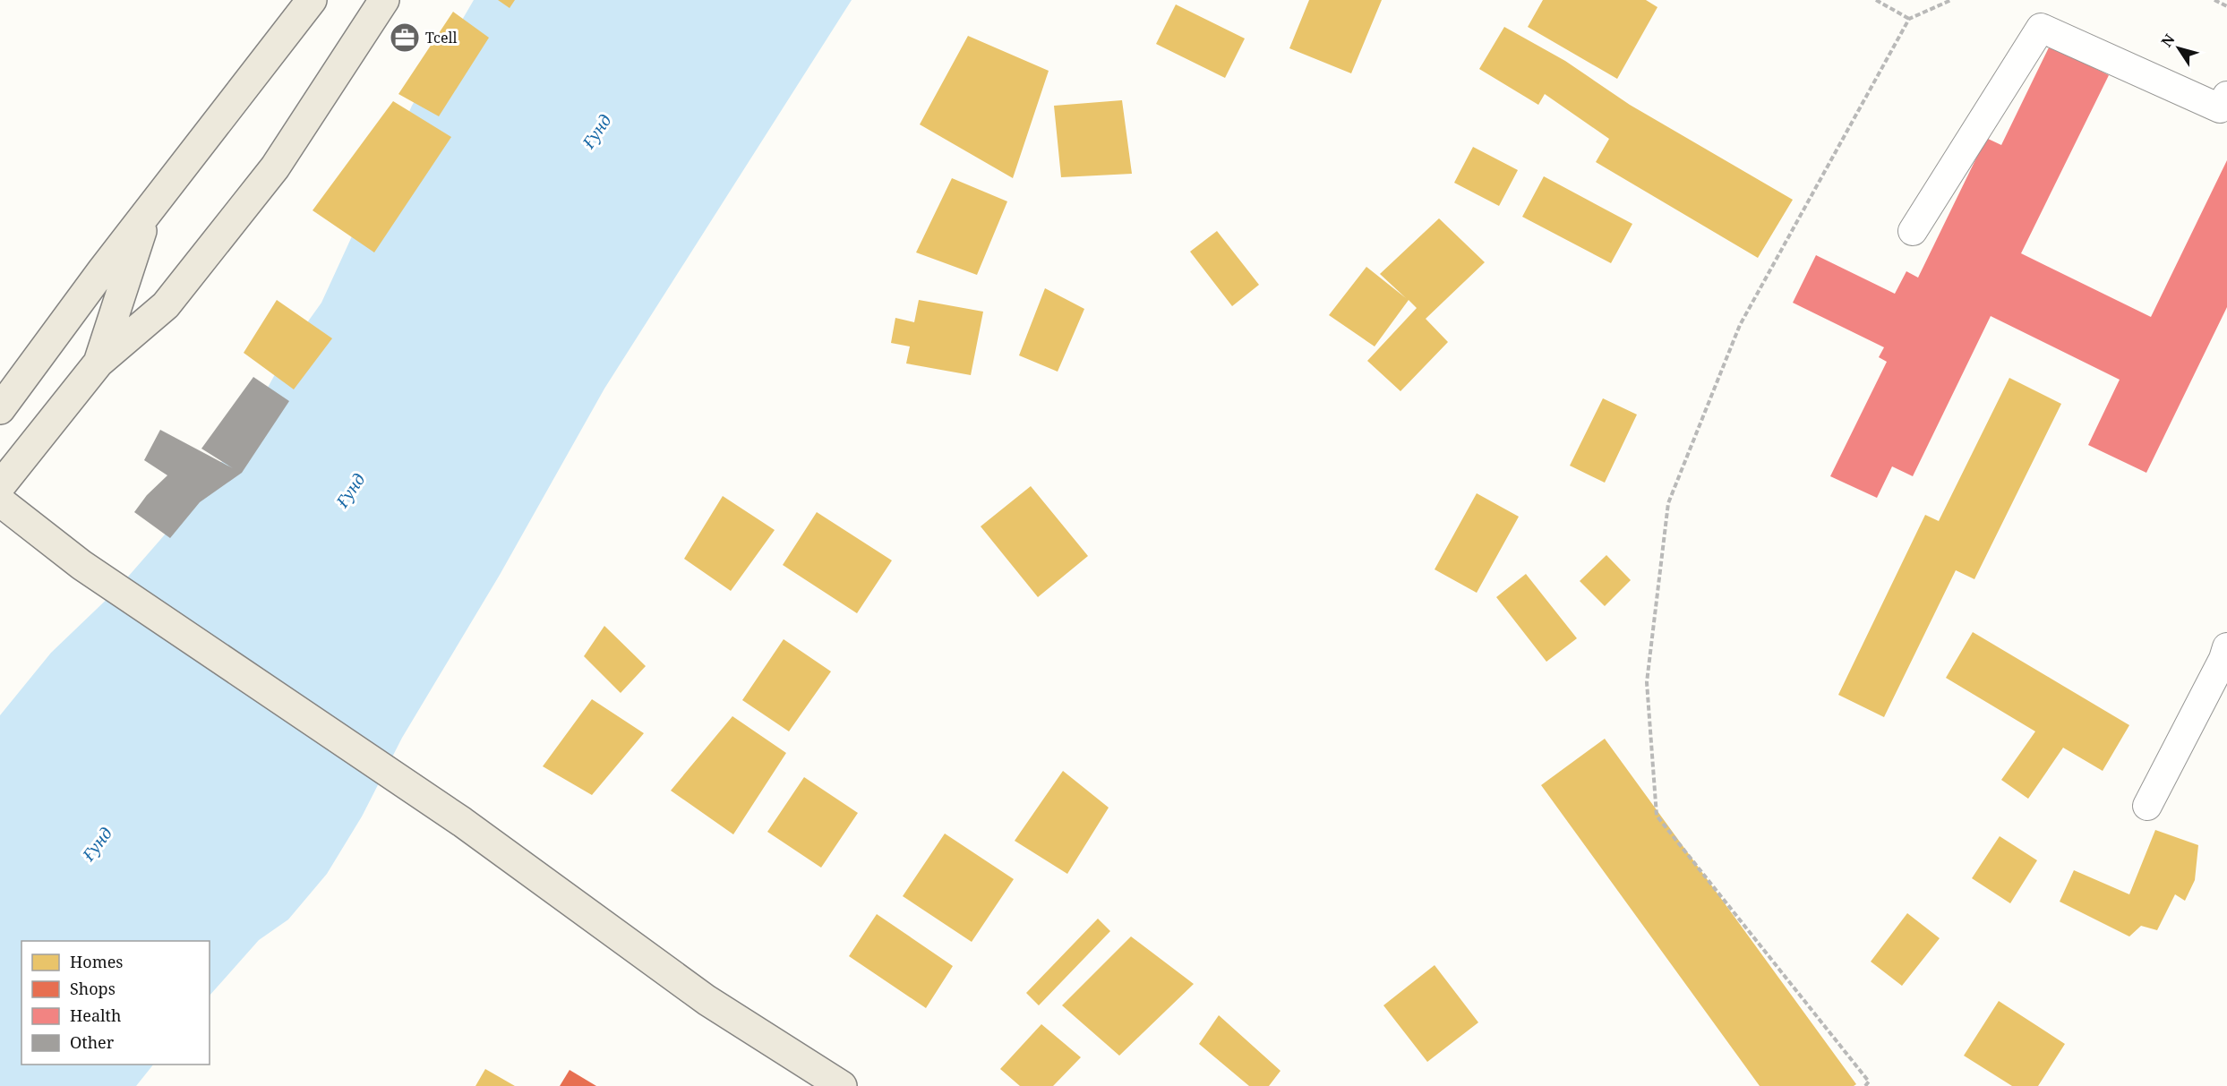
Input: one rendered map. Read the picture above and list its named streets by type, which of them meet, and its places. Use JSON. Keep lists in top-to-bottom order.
{
  "water": ["Ғунд"],
  "places": {
    "office": ["Tcell"]
  },
  "legend": [
    "Homes",
    "Shops",
    "Health",
    "Other"
  ],
  "north": "top left"
}
